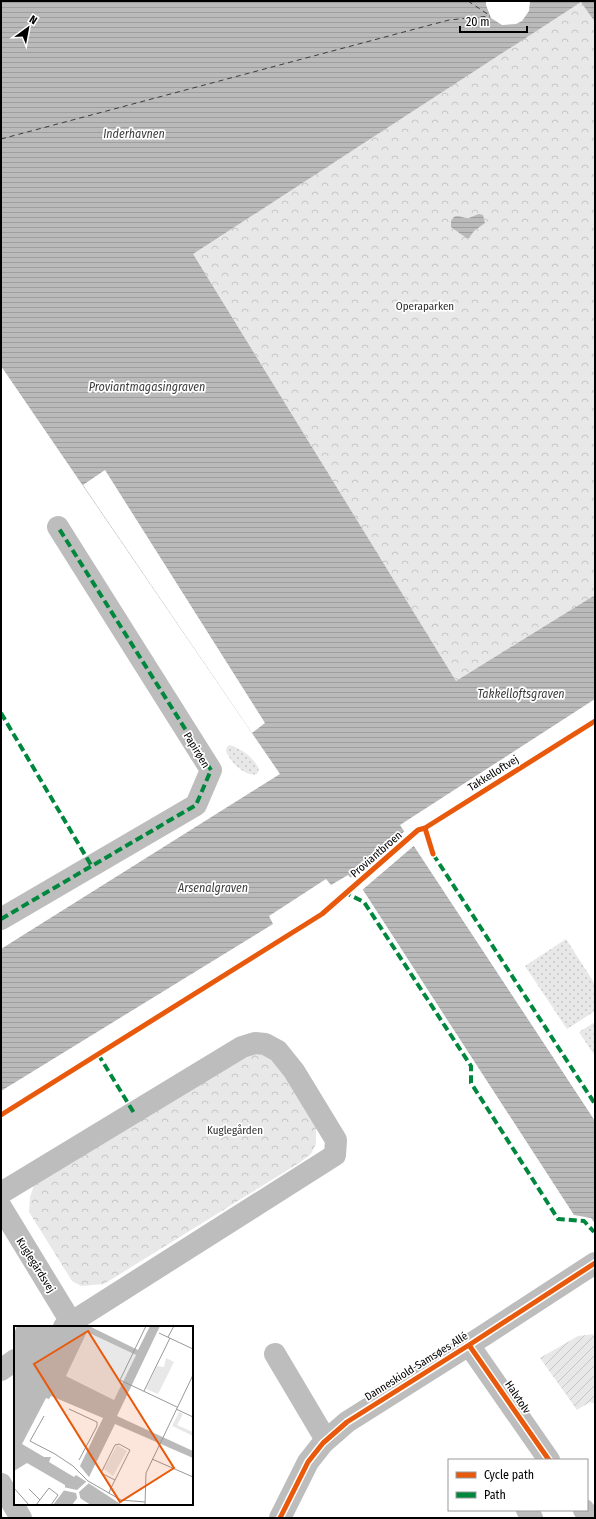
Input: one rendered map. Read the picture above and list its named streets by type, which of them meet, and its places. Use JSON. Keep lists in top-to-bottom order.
{
  "streets": {
    "street": [
      "Papirøen",
      "Kuglegårdsvej",
      "Danneskiold-Samsøes Allé",
      "Halvtolv"
    ],
    "cycle path": ["Takkelloftvej", "Proviantbroen"]
  },
  "crossings": [
    ["Danneskiold-Samsøes Allé", "Halvtolv"]
  ],
  "water": [
    "Inderhavnen",
    "Proviantmagasingraven",
    "Takkelloftsgraven",
    "Arsenalgraven"
  ],
  "parks": ["Operaparken", "Kuglegården"],
  "legend": ["Cycle path", "Path"],
  "scale_bar": "20 m",
  "north": "top right"
}
